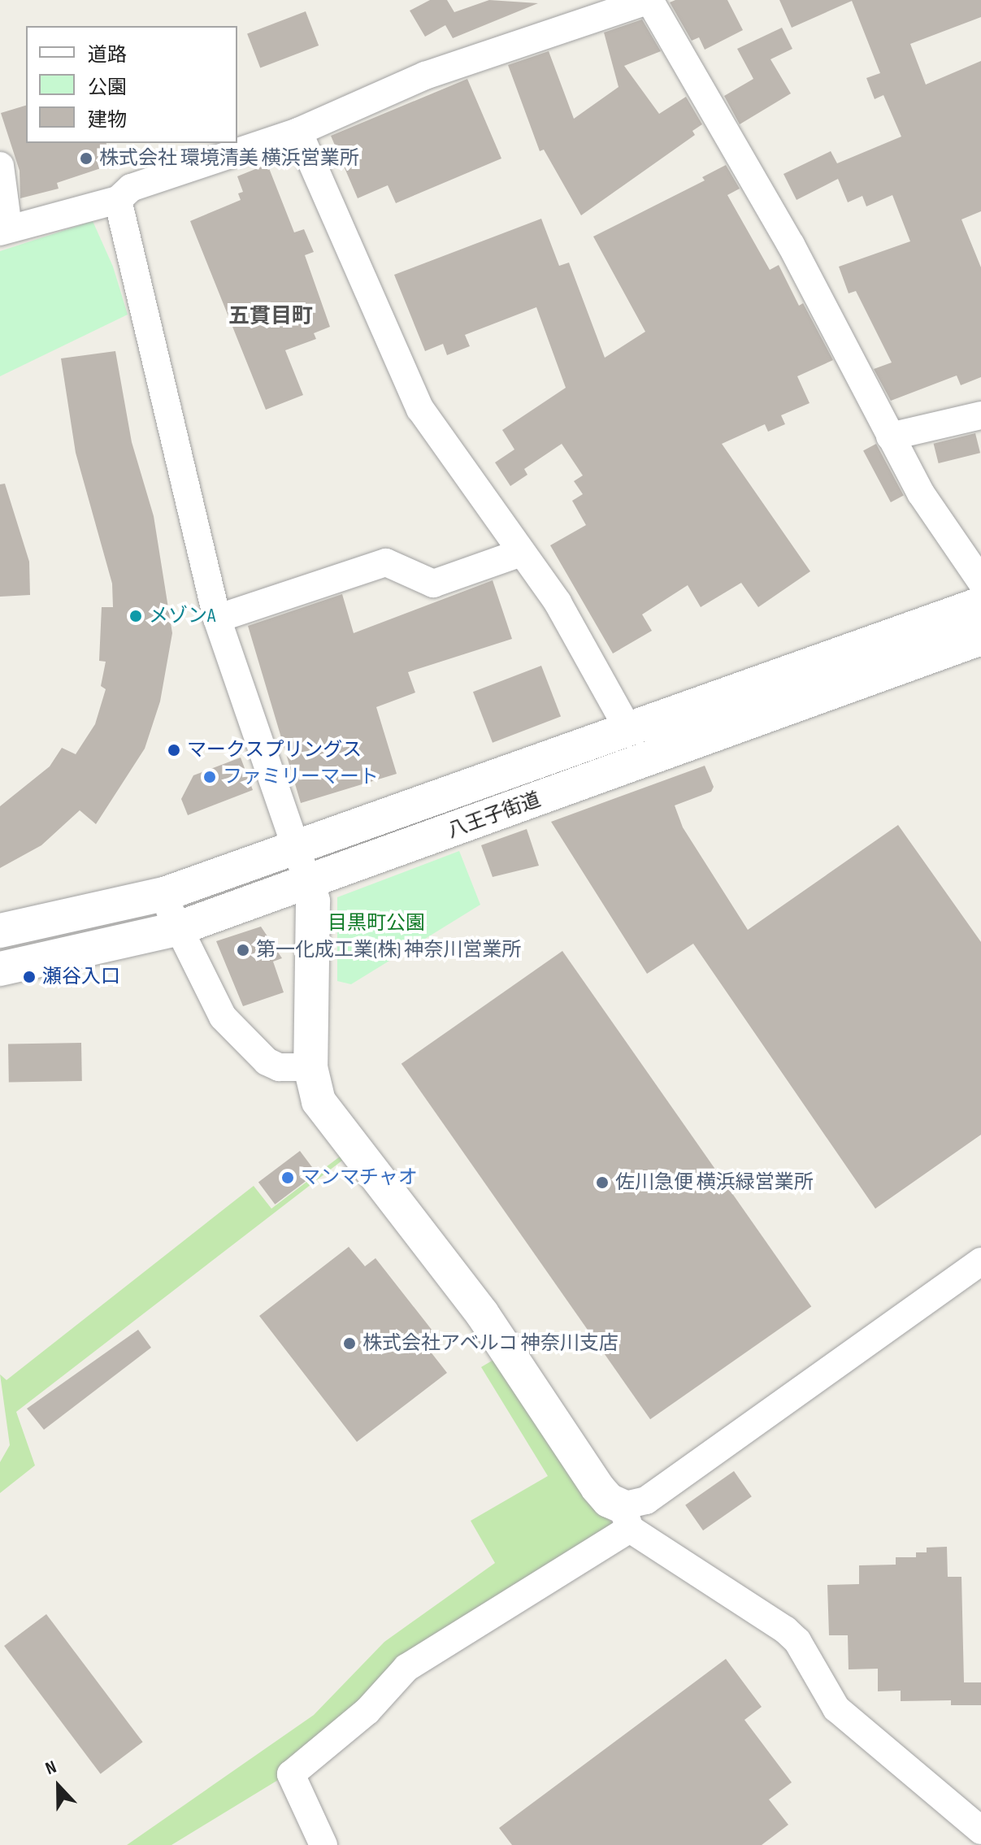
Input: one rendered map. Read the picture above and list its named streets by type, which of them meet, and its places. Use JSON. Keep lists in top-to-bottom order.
{
  "streets": {
    "street": ["八王子街道"]
  },
  "districts": ["五貫目町"],
  "parks": ["目黒町公園"],
  "places": [
    "株式会社 環境清美 横浜営業所",
    "メゾンA",
    "マークスプリングス",
    "ファミリーマート",
    "第一化成工業(株) 神奈川営業所",
    "瀬谷入口",
    "マンマチャオ",
    "佐川急便 横浜緑営業所",
    "株式会社アベルコ 神奈川支店"
  ],
  "legend": ["道路", "公園", "建物"],
  "north": "top"
}
